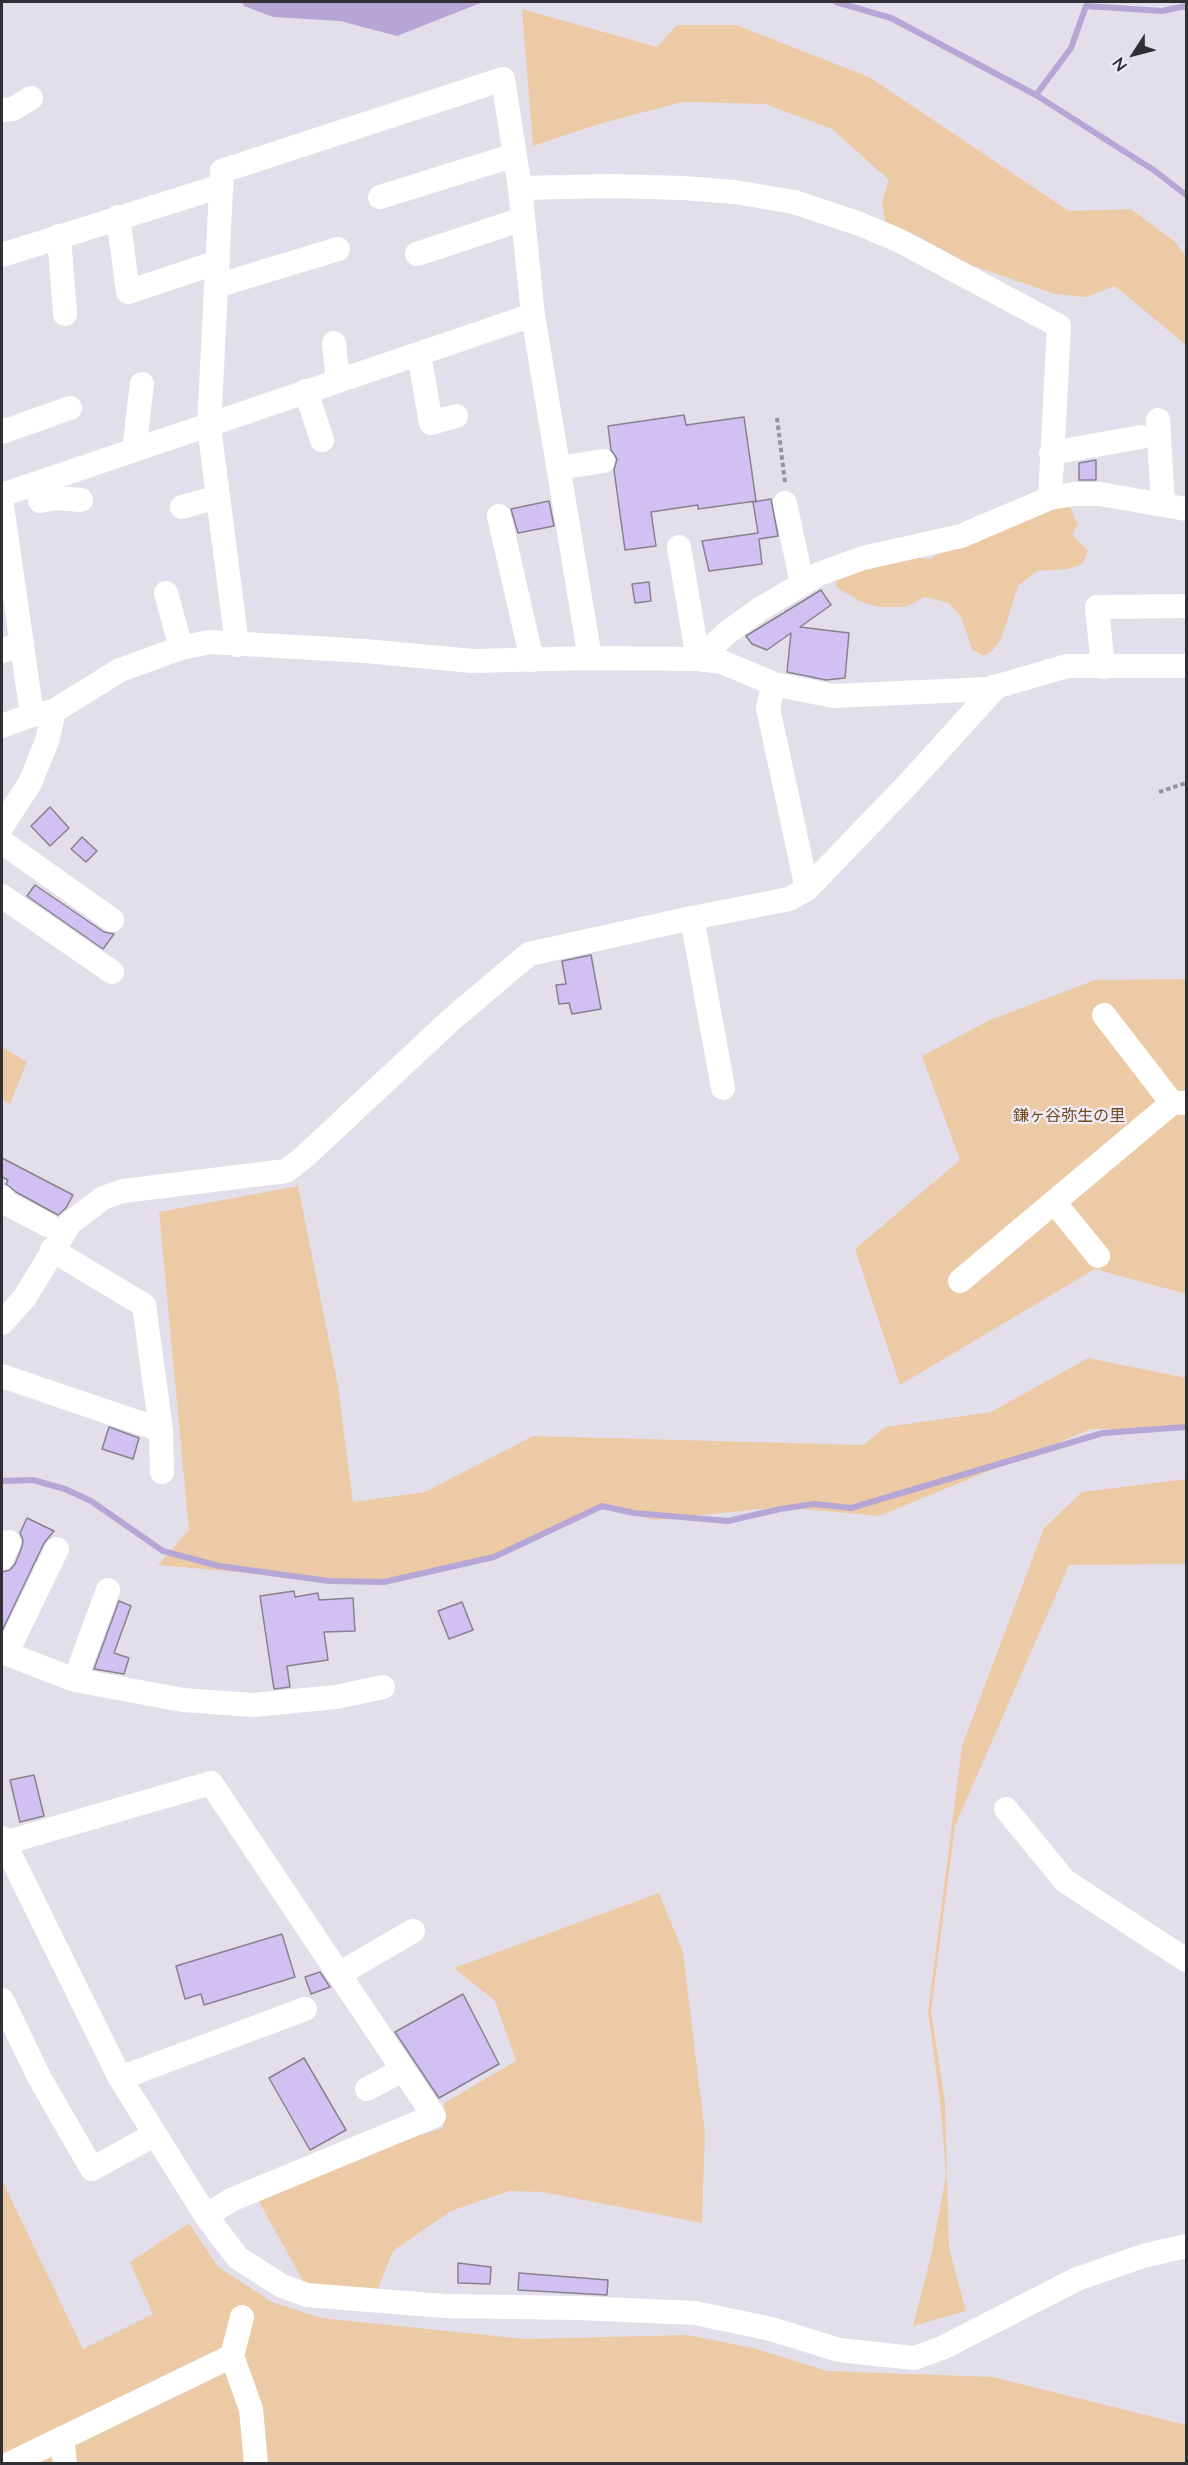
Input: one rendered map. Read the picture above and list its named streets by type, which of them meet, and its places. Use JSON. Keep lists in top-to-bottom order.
{
  "parks": ["鎌ヶ谷弥生の里"],
  "north": "bottom left"
}
